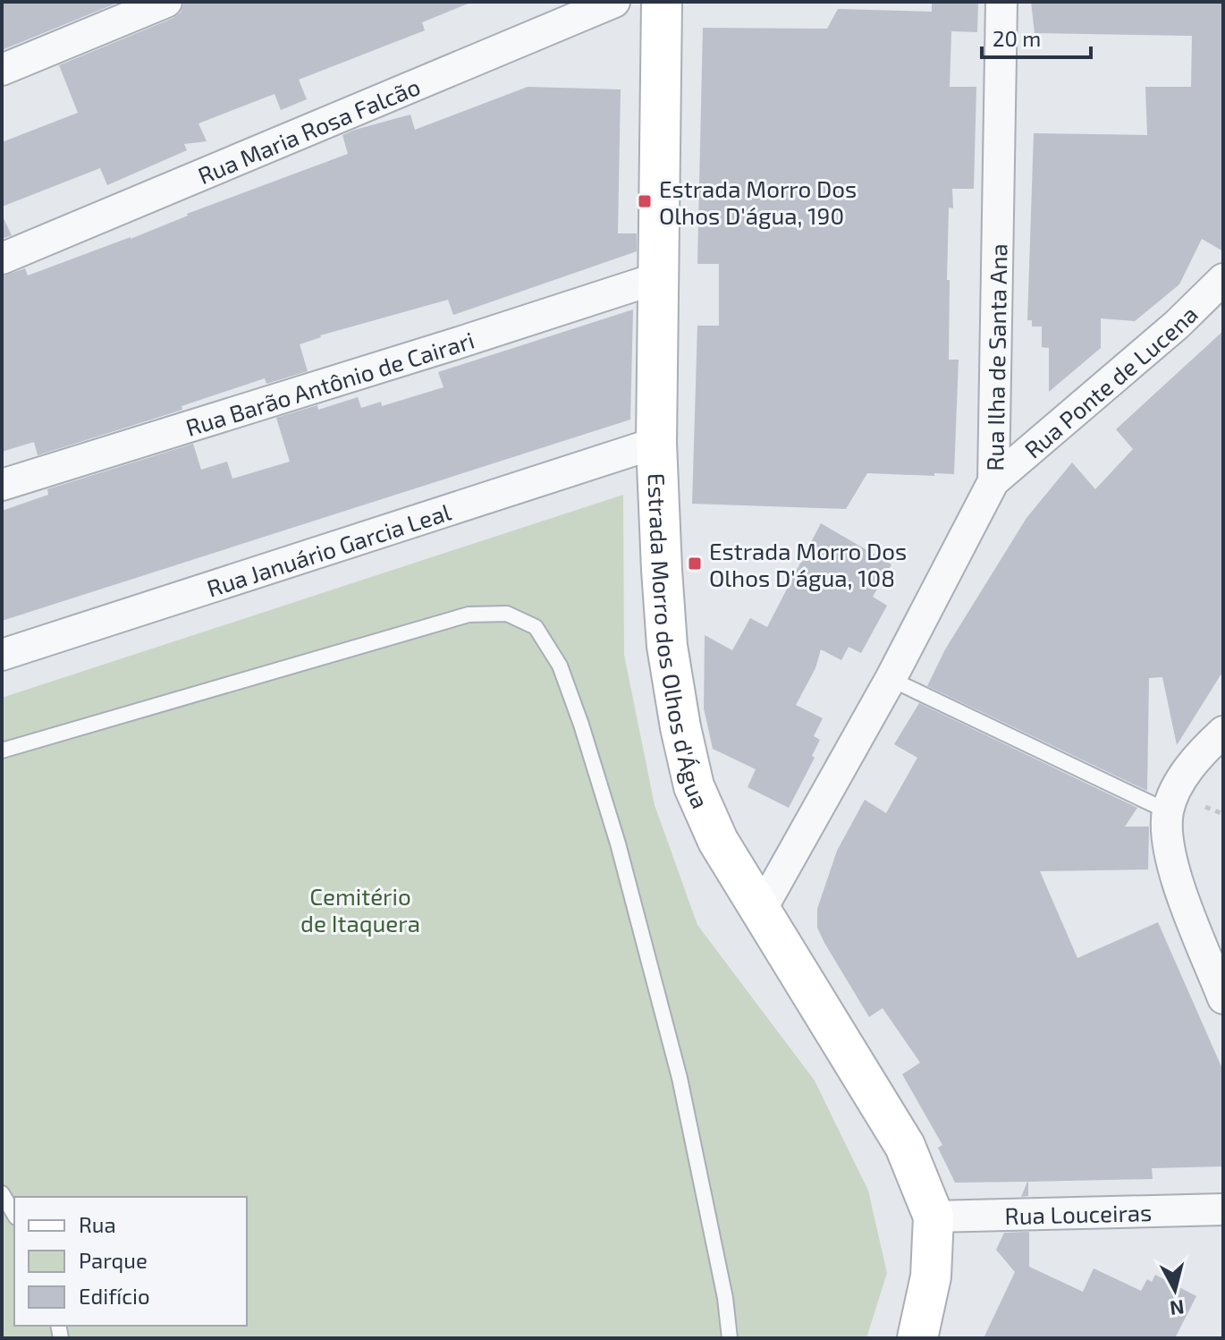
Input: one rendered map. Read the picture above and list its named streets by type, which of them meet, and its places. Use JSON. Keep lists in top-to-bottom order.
{
  "streets": {
    "main road": ["Estrada Morro dos Olhos d'Água"],
    "street": [
      "Rua Maria Rosa Falcão",
      "Rua Ilha de Santa Ana",
      "Rua Ponte de Lucena",
      "Rua Barão Antônio de Cairari",
      "Rua Januário Garcia Leal",
      "Rua Louceiras"
    ]
  },
  "crossings": [
    ["Rua Ilha de Santa Ana", "Rua Ponte de Lucena"],
    ["Rua Ilha de Santa Ana", "Estrada Morro dos Olhos d'Água"],
    ["Rua Barão Antônio de Cairari", "Estrada Morro dos Olhos d'Água"],
    ["Rua Januário Garcia Leal", "Estrada Morro dos Olhos d'Água"],
    ["Estrada Morro dos Olhos d'Água", "Rua Louceiras"]
  ],
  "parks": ["Cemitério de Itaquera"],
  "places": {
    "transit": ["Estrada Morro Dos Olhos D'água, 190", "Estrada Morro Dos Olhos D'água, 108"]
  },
  "legend": ["Rua", "Parque", "Edifício"],
  "scale_bar": "20 m",
  "north": "bottom"
}
